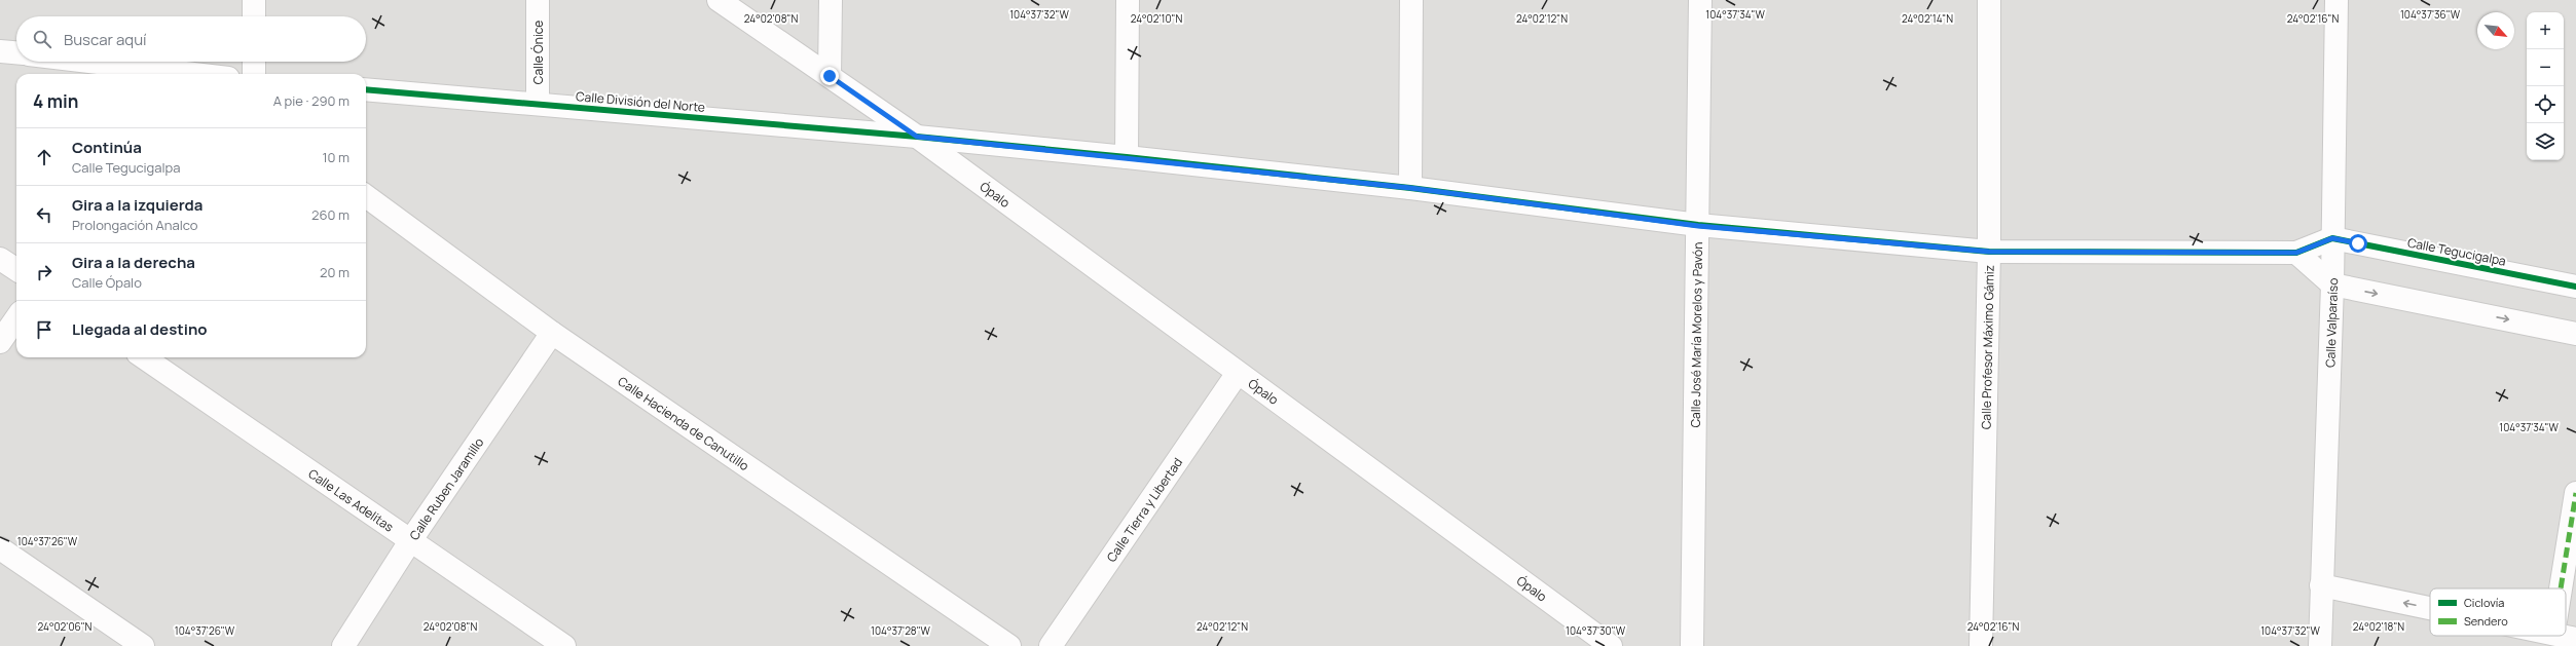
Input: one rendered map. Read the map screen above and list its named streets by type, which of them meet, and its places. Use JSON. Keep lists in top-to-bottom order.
{
  "streets": {
    "street": [
      "Calle Ónice",
      "Calle División del Norte",
      "Ópalo",
      "Calle Tegucigalpa",
      "Calle Valparaíso",
      "Calle José María Morelos y Pavón",
      "Calle Profesor Máximo Gámiz",
      "Calle Hacienda de Canutillo",
      "Calle Ruben Jaramillo",
      "Calle Las Adelitas",
      "Calle Tierra y Libertad"
    ]
  },
  "crossings": [
    ["Calle Ónice", "Calle División del Norte"],
    ["Calle División del Norte", "Ópalo"],
    ["Calle División del Norte", "Calle José María Morelos y Pavón"],
    ["Calle División del Norte", "Calle Profesor Máximo Gámiz"],
    ["Ópalo", "Calle Tierra y Libertad"],
    ["Calle Tegucigalpa", "Calle Valparaíso"],
    ["Calle Hacienda de Canutillo", "Calle Ruben Jaramillo"],
    ["Calle Ruben Jaramillo", "Calle Las Adelitas"]
  ],
  "legend": ["Ciclovía", "Sendero"],
  "north": "bottom right",
  "page": {
    "map_buttons": ["+", "−"],
    "search": "Buscar aquí",
    "heading": ["4 min", "A pie · 290 m"],
    "list": [
      ["Continúa", "Calle Tegucigalpa", "10 m"],
      ["Gira a la izquierda", "Prolongación Analco", "260 m"],
      ["Gira a la derecha", "Calle Ópalo", "20 m"],
      "Llegada al destino"
    ]
  },
  "coordinates": [
    "104°37'32\"W",
    "104°37'34\"W",
    "104°37'36\"W",
    "24°02'08\"N",
    "24°02'10\"N",
    "24°02'12\"N",
    "24°02'14\"N",
    "24°02'16\"N",
    "104°37'26\"W",
    "24°02'06\"N",
    "24°02'18\"N",
    "104°37'28\"W",
    "104°37'30\"W"
  ]
}
